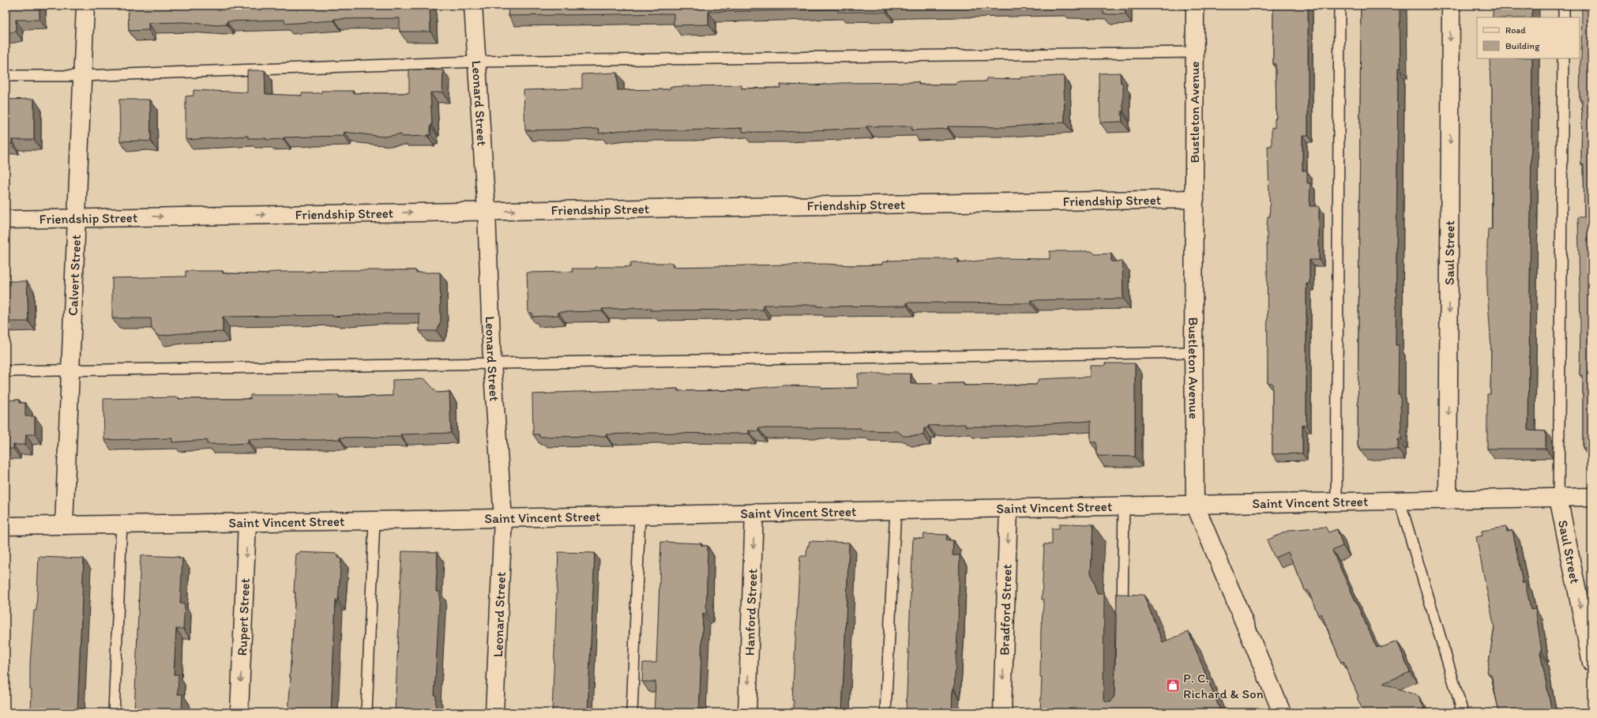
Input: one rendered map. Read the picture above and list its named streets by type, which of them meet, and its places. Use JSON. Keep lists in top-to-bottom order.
{
  "streets": {
    "street": [
      "Leonard Street",
      "Bustleton Avenue",
      "Friendship Street",
      "Saul Street",
      "Calvert Street",
      "Saint Vincent Street",
      "Bradford Street",
      "Hanford Street",
      "Rupert Street"
    ]
  },
  "crossings": [
    ["Leonard Street", "Friendship Street"],
    ["Leonard Street", "Saint Vincent Street"],
    ["Bustleton Avenue", "Friendship Street"],
    ["Bustleton Avenue", "Saint Vincent Street"],
    ["Friendship Street", "Calvert Street"],
    ["Saul Street", "Saint Vincent Street"],
    ["Calvert Street", "Saint Vincent Street"],
    ["Saint Vincent Street", "Bradford Street"],
    ["Saint Vincent Street", "Hanford Street"],
    ["Saint Vincent Street", "Rupert Street"]
  ],
  "one_way": [
    "Friendship Street",
    "Saul Street",
    "Bradford Street",
    "Hanford Street",
    "Rupert Street"
  ],
  "places": {
    "shop": ["P. C. Richard & Son"]
  },
  "legend": ["Road", "Building"]
}
